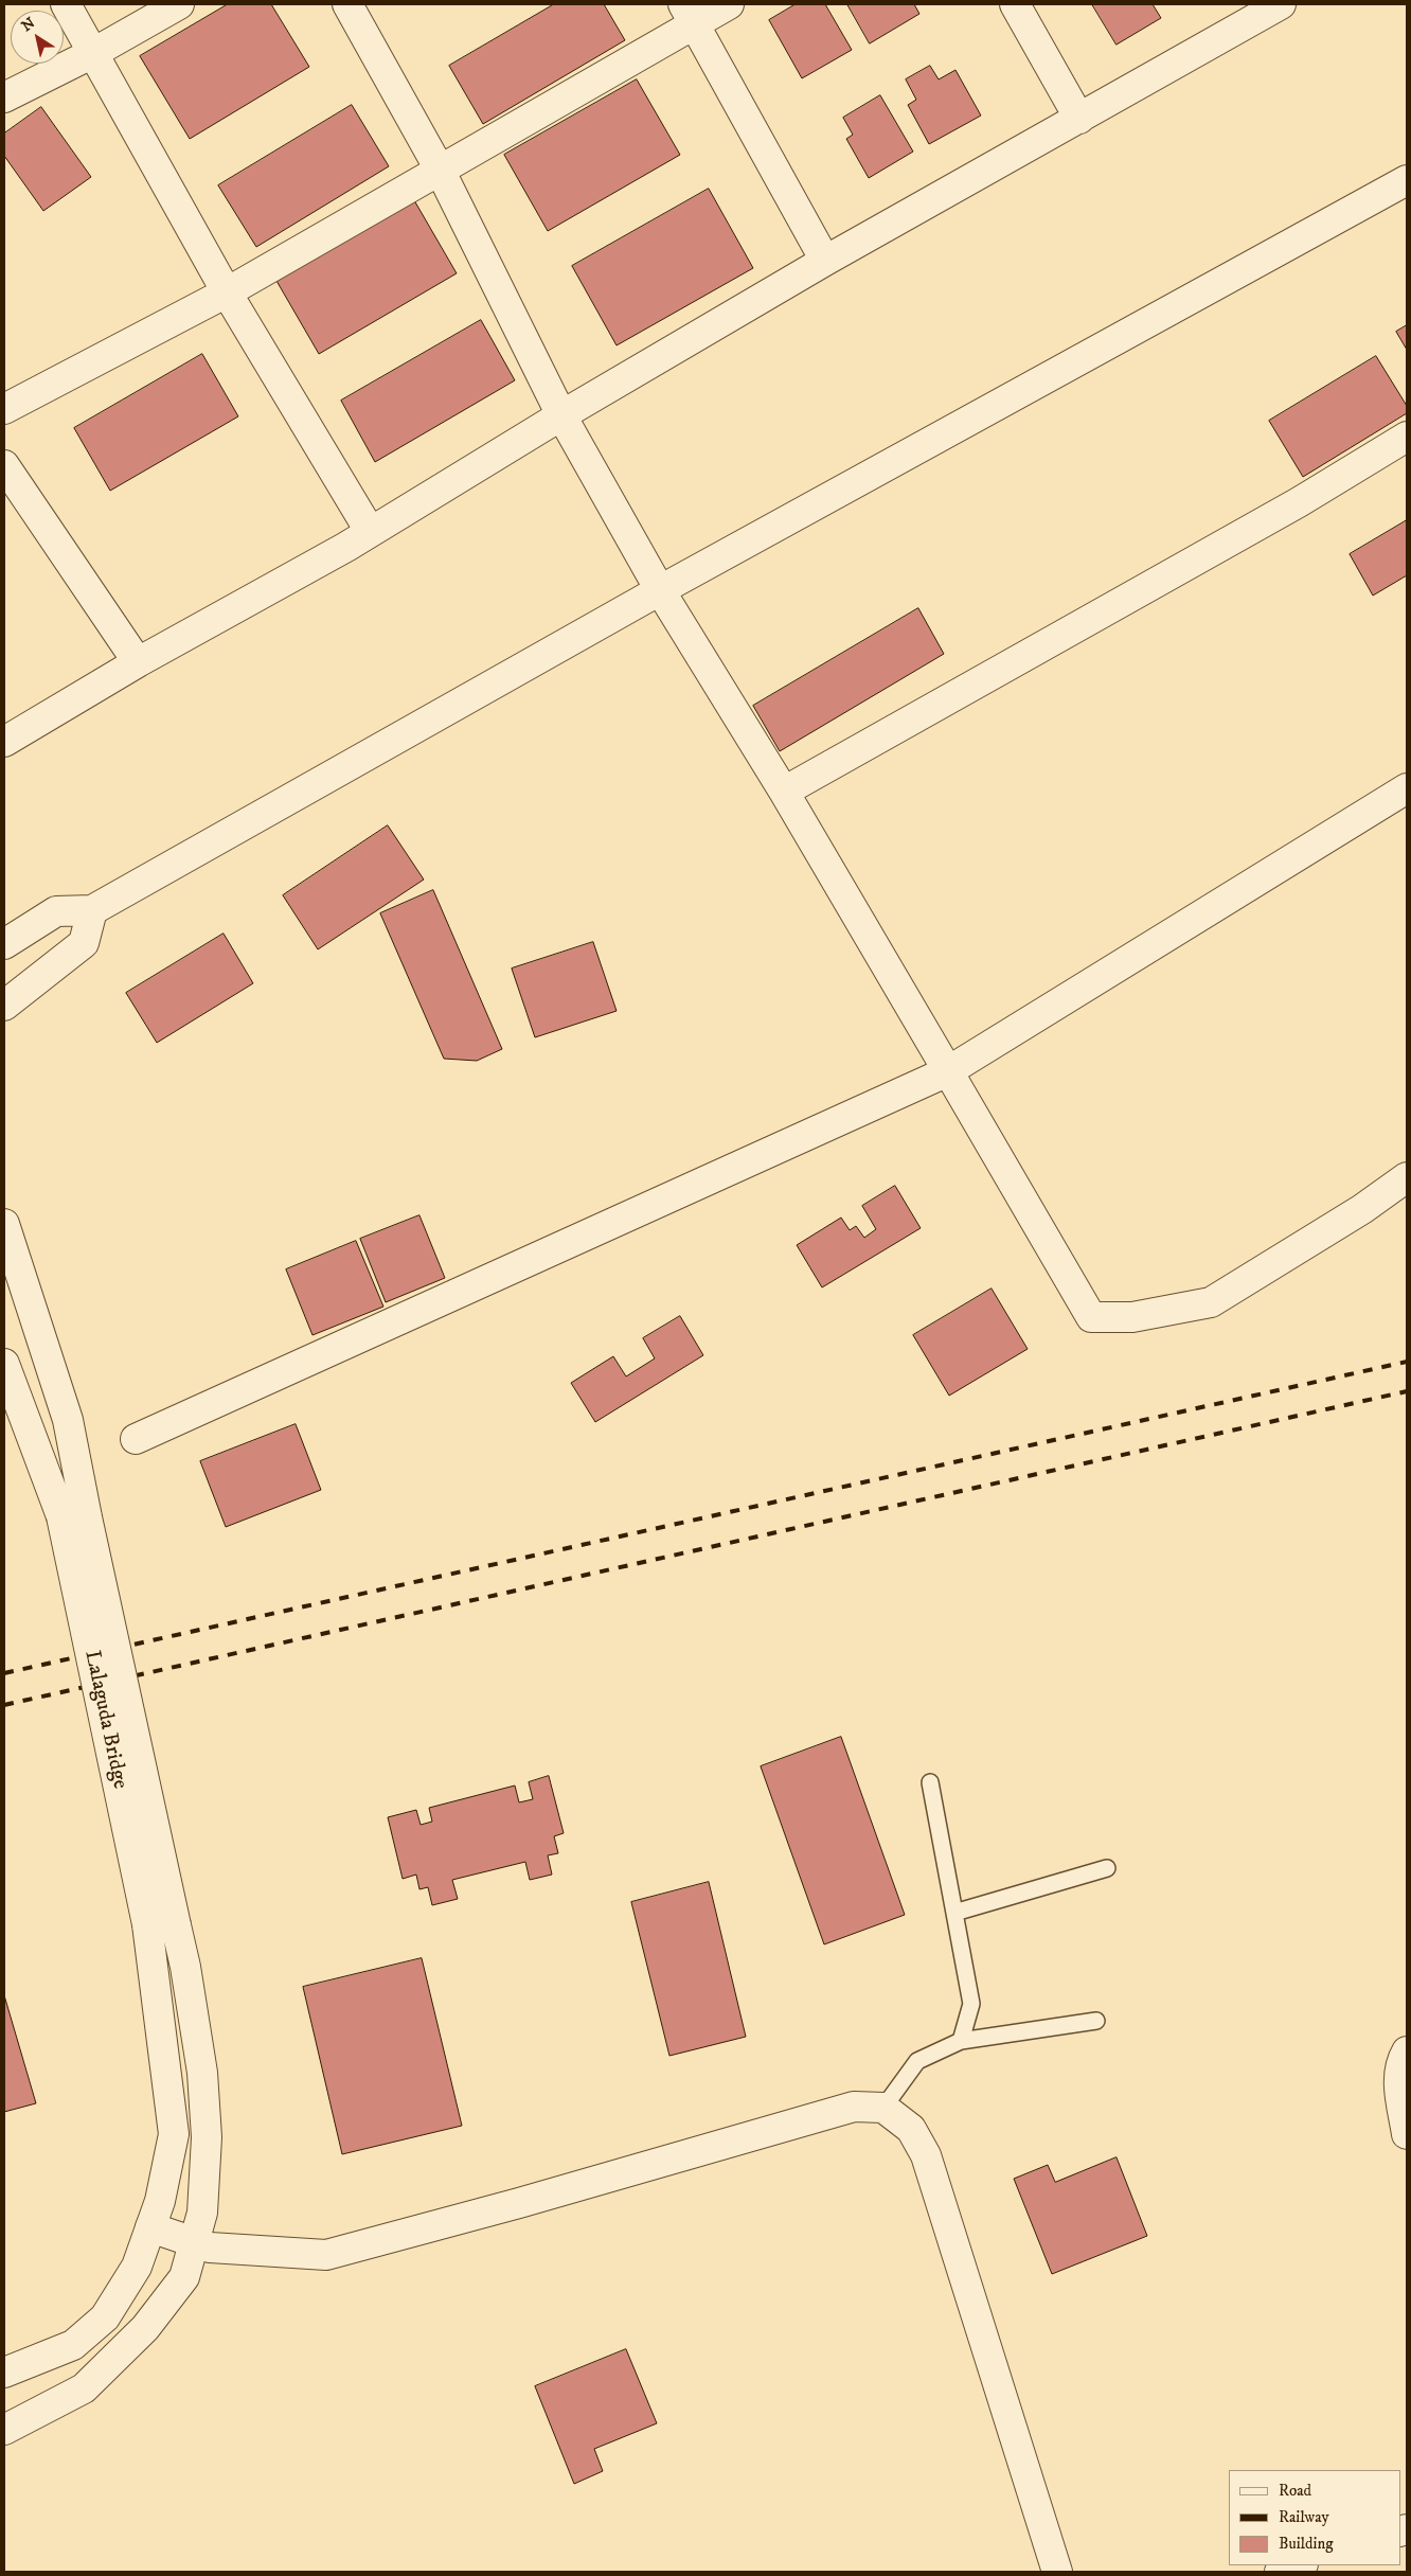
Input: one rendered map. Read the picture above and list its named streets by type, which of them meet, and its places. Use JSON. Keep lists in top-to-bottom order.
{
  "streets": {
    "street": ["Lalaguda Bridge"]
  },
  "legend": ["Road", "Railway", "Building"],
  "north": "top left"
}
